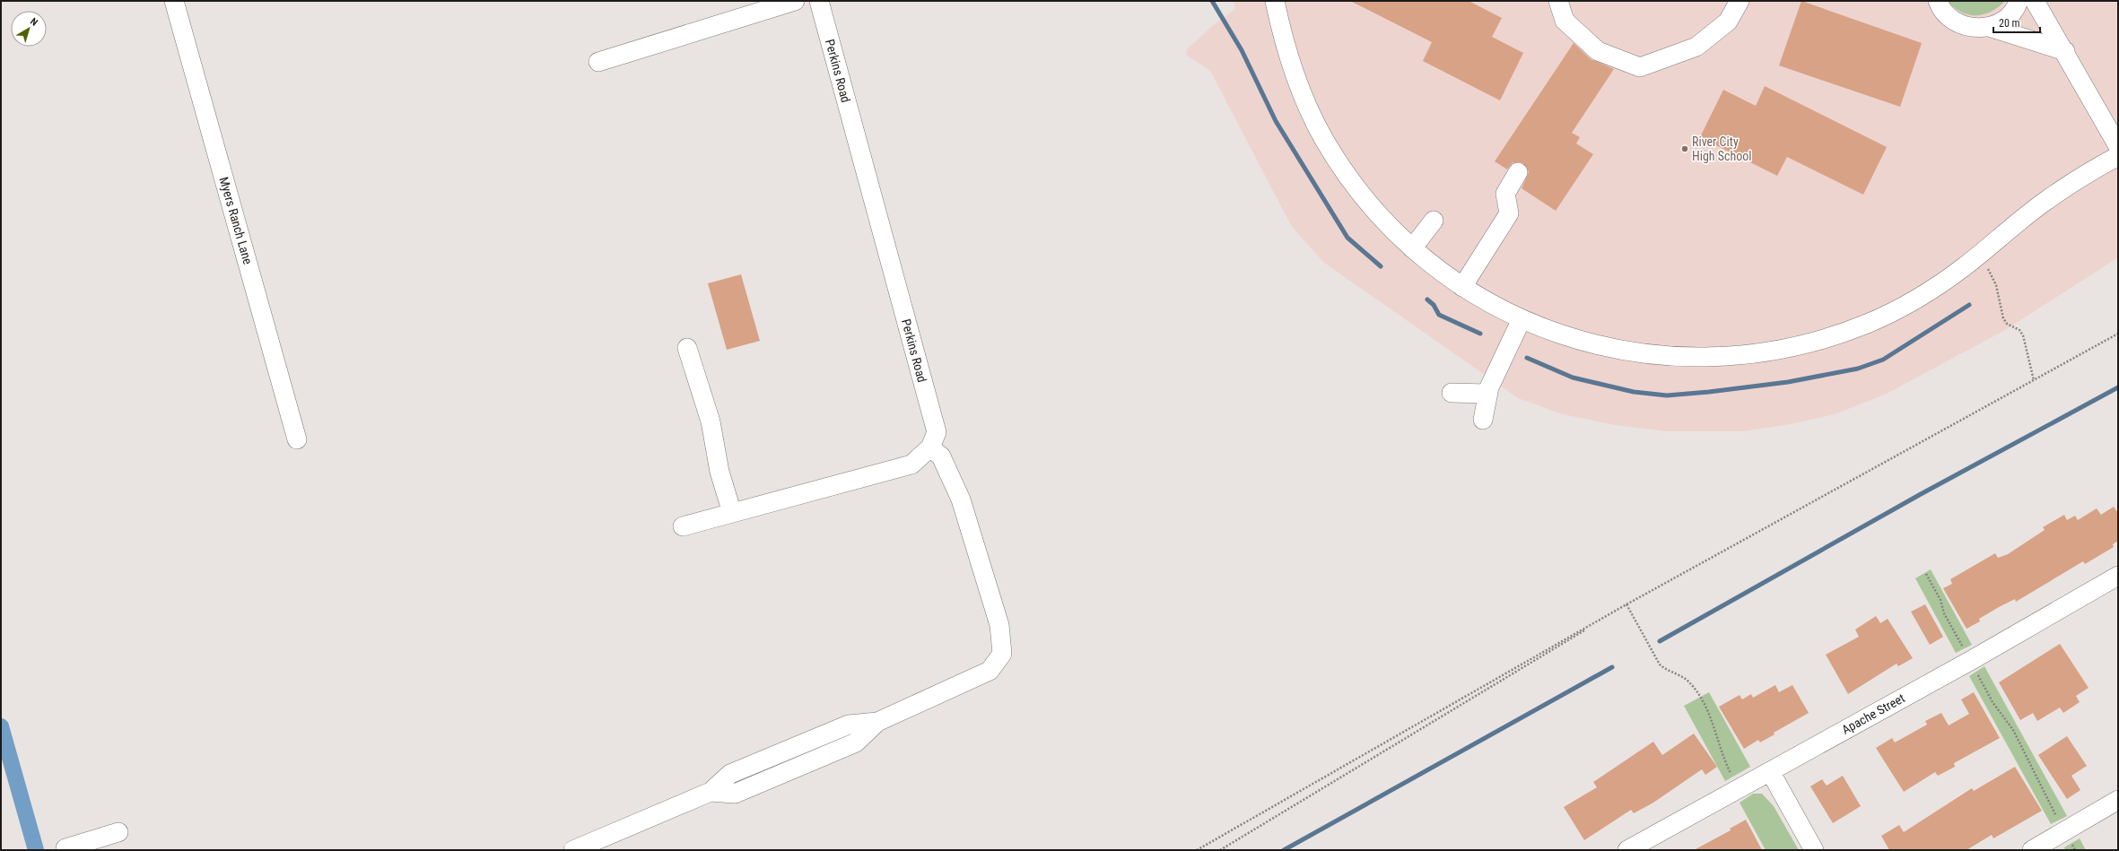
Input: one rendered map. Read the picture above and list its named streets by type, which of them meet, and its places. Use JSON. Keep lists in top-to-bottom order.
{
  "streets": {
    "street": ["Perkins Road", "Myers Ranch Lane", "Apache Street"]
  },
  "places": ["River City High School"],
  "scale_bar": "20 m",
  "north": "top right"
}
